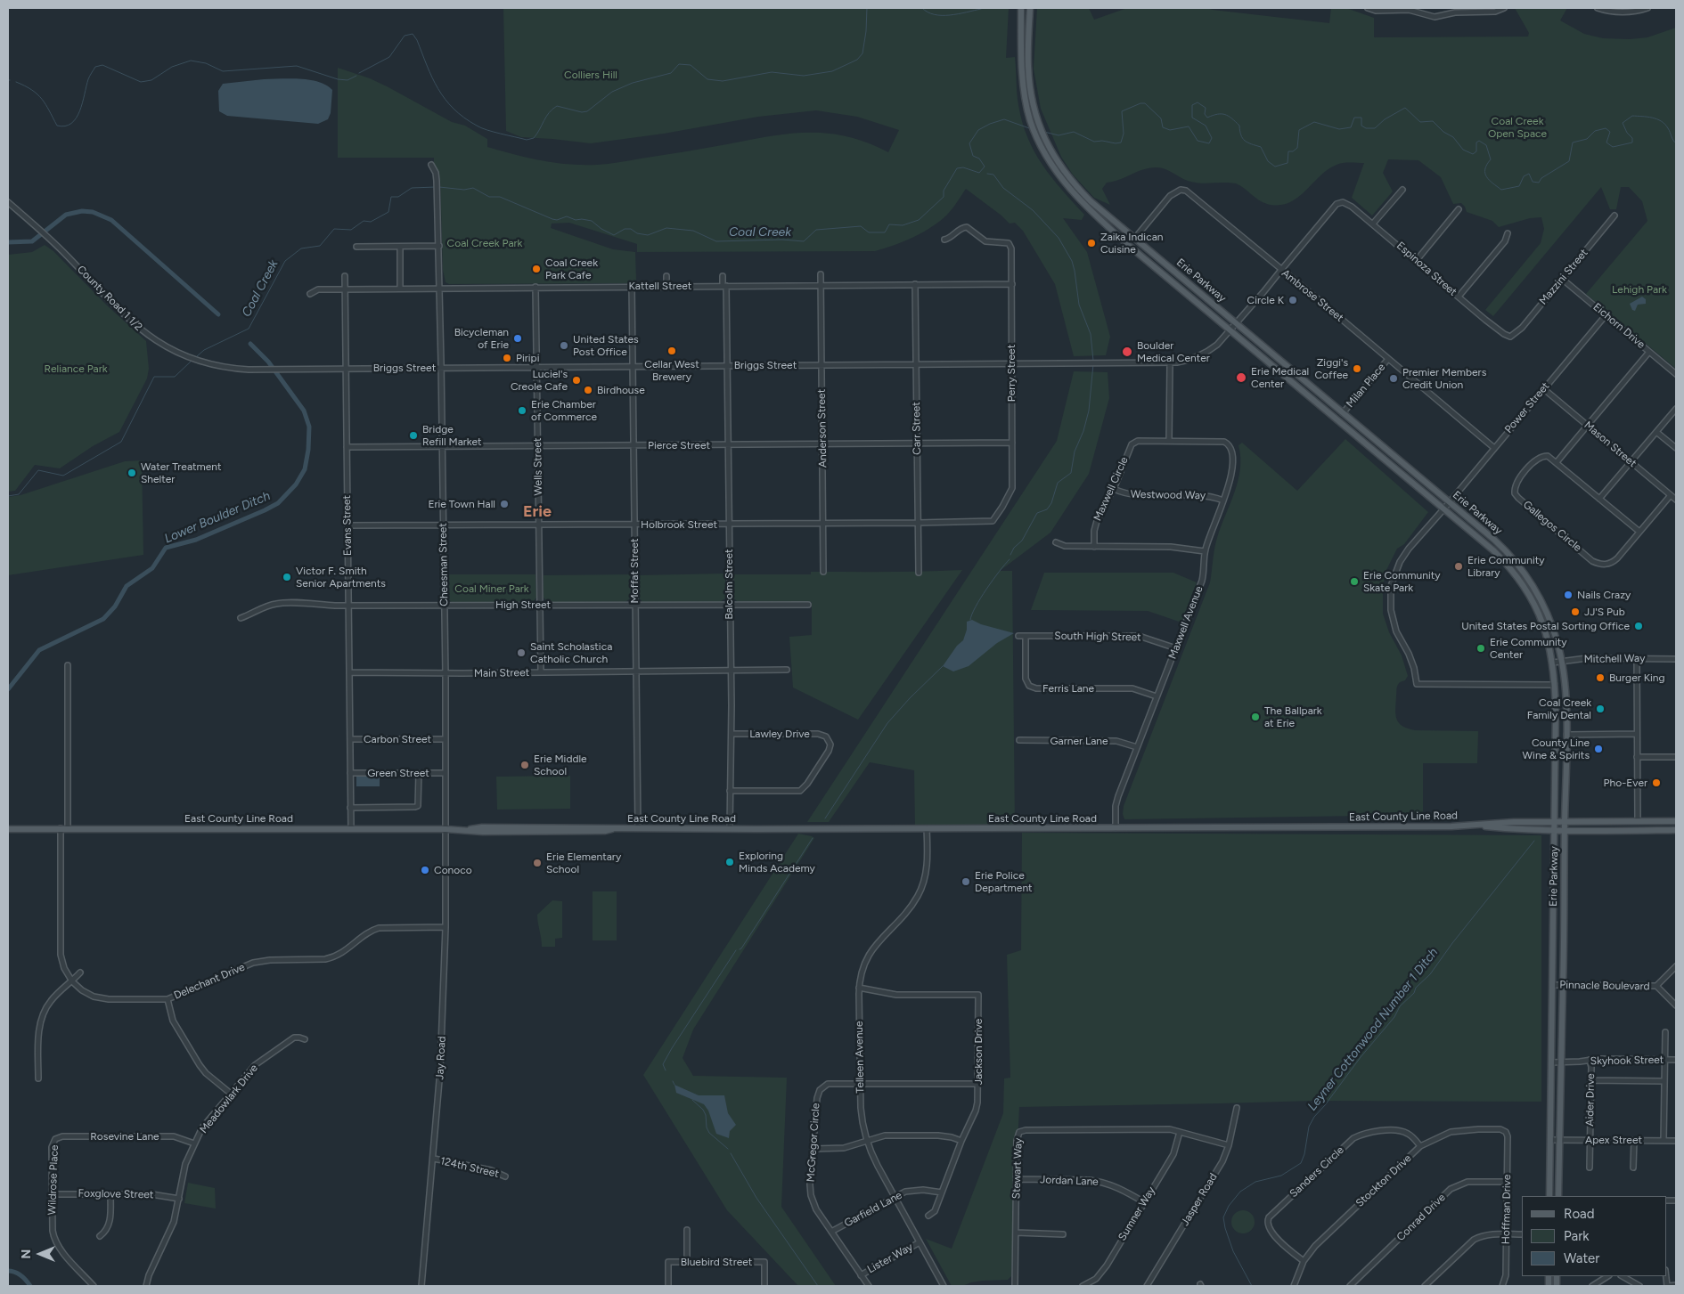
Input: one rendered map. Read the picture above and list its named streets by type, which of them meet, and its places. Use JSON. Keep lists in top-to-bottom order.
{
  "streets": {
    "main road": ["Erie Parkway", "East County Line Road"],
    "street": [
      "Espinoza Street",
      "Mazzini Street",
      "Kattell Street",
      "Ambrose Street",
      "County Road 1 1/2",
      "Eichorn Drive",
      "Briggs Street",
      "Perry Street",
      "Milan Place",
      "Power Street",
      "Anderson Street",
      "Carr Street",
      "Mason Street",
      "Pierce Street",
      "Wells Street",
      "Maxwell Circle",
      "Westwood Way",
      "Holbrook Street",
      "Evans Street",
      "Gallegos Circle",
      "Cheesman Street",
      "Moffat Street",
      "Balcolm Street",
      "High Street",
      "Maxwell Avenue",
      "South High Street",
      "Mitchell Way",
      "Main Street",
      "Ferris Lane",
      "Lawley Drive",
      "Carbon Street",
      "Garner Lane",
      "Green Street",
      "Delechant Drive",
      "Pinnacle Boulevard",
      "Jackson Drive",
      "Telleen Avenue",
      "Jay Road",
      "Skyhook Street",
      "Meadowlark Drive",
      "Aider Drive",
      "Rosevine Lane",
      "Apex Street",
      "McGregor Circle",
      "124th Street",
      "Stewart Way",
      "Sanders Circle",
      "Wildrose Place",
      "Jordan Lane",
      "Stockton Drive",
      "Foxglove Street",
      "Jasper Road",
      "Garfield Lane",
      "Hoffman Drive",
      "Sumner Way",
      "Conrad Drive",
      "Lister Way",
      "Bluebird Street"
    ]
  },
  "crossings": [
    ["Espinoza Street", "Mazzini Street"],
    ["Espinoza Street", "Briggs Street"],
    ["Mazzini Street", "Eichorn Drive"],
    ["Erie Parkway", "Ambrose Street"],
    ["Erie Parkway", "Briggs Street"],
    ["Erie Parkway", "Milan Place"],
    ["Erie Parkway", "Power Street"],
    ["Erie Parkway", "Mitchell Way"],
    ["Erie Parkway", "East County Line Road"],
    ["Erie Parkway", "Pinnacle Boulevard"],
    ["Erie Parkway", "Skyhook Street"],
    ["Erie Parkway", "Apex Street"],
    ["Kattell Street", "Perry Street"],
    ["Kattell Street", "Anderson Street"],
    ["Kattell Street", "Carr Street"],
    ["Kattell Street", "Wells Street"],
    ["Kattell Street", "Evans Street"],
    ["Kattell Street", "Cheesman Street"],
    ["Kattell Street", "Moffat Street"],
    ["Kattell Street", "Balcolm Street"],
    ["Ambrose Street", "Briggs Street"],
    ["Ambrose Street", "Milan Place"],
    ["Ambrose Street", "Power Street"],
    ["County Road 1 1/2", "Briggs Street"],
    ["Eichorn Drive", "Power Street"],
    ["Briggs Street", "Perry Street"],
    ["Briggs Street", "Anderson Street"],
    ["Briggs Street", "Carr Street"],
    ["Briggs Street", "Wells Street"],
    ["Briggs Street", "Evans Street"],
    ["Briggs Street", "Cheesman Street"],
    ["Briggs Street", "Moffat Street"],
    ["Briggs Street", "Balcolm Street"],
    ["Perry Street", "Pierce Street"],
    ["Perry Street", "Holbrook Street"],
    ["Power Street", "Mason Street"],
    ["Anderson Street", "Pierce Street"],
    ["Anderson Street", "Holbrook Street"],
    ["Carr Street", "Pierce Street"],
    ["Carr Street", "Holbrook Street"],
    ["Mason Street", "Gallegos Circle"],
    ["Pierce Street", "Wells Street"],
    ["Pierce Street", "Evans Street"],
    ["Pierce Street", "Cheesman Street"],
    ["Pierce Street", "Moffat Street"],
    ["Pierce Street", "Balcolm Street"],
    ["Wells Street", "Holbrook Street"],
    ["Wells Street", "High Street"],
    ["Wells Street", "Main Street"],
    ["Maxwell Circle", "Westwood Way"],
    ["Maxwell Circle", "Maxwell Avenue"],
    ["Westwood Way", "Maxwell Avenue"],
    ["Holbrook Street", "Evans Street"],
    ["Holbrook Street", "Cheesman Street"],
    ["Holbrook Street", "Moffat Street"],
    ["Holbrook Street", "Balcolm Street"],
    ["Evans Street", "High Street"],
    ["Evans Street", "Main Street"],
    ["Evans Street", "Carbon Street"],
    ["Evans Street", "Green Street"],
    ["Evans Street", "East County Line Road"],
    ["Cheesman Street", "High Street"],
    ["Cheesman Street", "Main Street"],
    ["Cheesman Street", "Carbon Street"],
    ["Cheesman Street", "Green Street"],
    ["Cheesman Street", "East County Line Road"],
    ["Cheesman Street", "Jay Road"],
    ["Moffat Street", "High Street"],
    ["Moffat Street", "Main Street"],
    ["Moffat Street", "East County Line Road"],
    ["Balcolm Street", "High Street"],
    ["Balcolm Street", "Main Street"],
    ["Balcolm Street", "Lawley Drive"],
    ["Balcolm Street", "East County Line Road"],
    ["Maxwell Avenue", "South High Street"],
    ["Maxwell Avenue", "Ferris Lane"],
    ["Maxwell Avenue", "Garner Lane"],
    ["Maxwell Avenue", "East County Line Road"],
    ["South High Street", "Ferris Lane"],
    ["East County Line Road", "Delechant Drive"],
    ["East County Line Road", "Telleen Avenue"],
    ["East County Line Road", "Jay Road"],
    ["Delechant Drive", "Jay Road"],
    ["Jackson Drive", "Telleen Avenue"],
    ["Jackson Drive", "McGregor Circle"],
    ["Jackson Drive", "Garfield Lane"],
    ["Telleen Avenue", "McGregor Circle"],
    ["Telleen Avenue", "Garfield Lane"],
    ["Telleen Avenue", "Lister Way"],
    ["Jay Road", "124th Street"],
    ["Skyhook Street", "Aider Drive"],
    ["Meadowlark Drive", "Rosevine Lane"],
    ["Meadowlark Drive", "Foxglove Street"],
    ["Aider Drive", "Apex Street"],
    ["Rosevine Lane", "Wildrose Place"],
    ["McGregor Circle", "Garfield Lane"],
    ["McGregor Circle", "Lister Way"],
    ["Stewart Way", "Jordan Lane"],
    ["Stewart Way", "Sumner Way"],
    ["Sanders Circle", "Stockton Drive"],
    ["Wildrose Place", "Foxglove Street"],
    ["Jordan Lane", "Sumner Way"],
    ["Stockton Drive", "Hoffman Drive"],
    ["Hoffman Drive", "Conrad Drive"]
  ],
  "districts": ["Erie"],
  "water": ["Coal Creek", "Lower Boulder Ditch", "Leyner Cottonwood Number 1 Ditch"],
  "parks": [
    "Colliers Hill",
    "Coal Creek Open Space",
    "Coal Creek Park",
    "Lehigh Park",
    "Reliance Park",
    "Coal Miner Park"
  ],
  "places": [
    "Zaika Indican Cuisine",
    "Coal Creek Park Cafe",
    "Circle K",
    "Bicycleman of Erie",
    "United States Post Office",
    "Cellar West Brewery",
    "Boulder Medical Center",
    "Piripi",
    "Ziggi's Coffee",
    "Erie Medical Center",
    "Premier Members Credit Union",
    "Luciel's Creole Cafe",
    "Birdhouse",
    "Erie Chamber of Commerce",
    "Bridge Refill Market",
    "Water Treatment Shelter",
    "Erie Town Hall",
    "Erie Community Library",
    "Victor F. Smith Senior Apartments",
    "Erie Community Skate Park",
    "Nails Crazy",
    "JJ'S Pub",
    "United States Postal Sorting Office",
    "Erie Community Center",
    "Saint Scholastica Catholic Church",
    "Burger King",
    "Coal Creek Family Dental",
    "The Ballpark at Erie",
    "County Line Wine & Spirits",
    "Erie Middle School",
    "Pho-Ever",
    "Exploring Minds Academy",
    "Erie Elementary School",
    "Conoco",
    "Erie Police Department"
  ],
  "legend": ["Road", "Park", "Water"],
  "north": "left"
}
